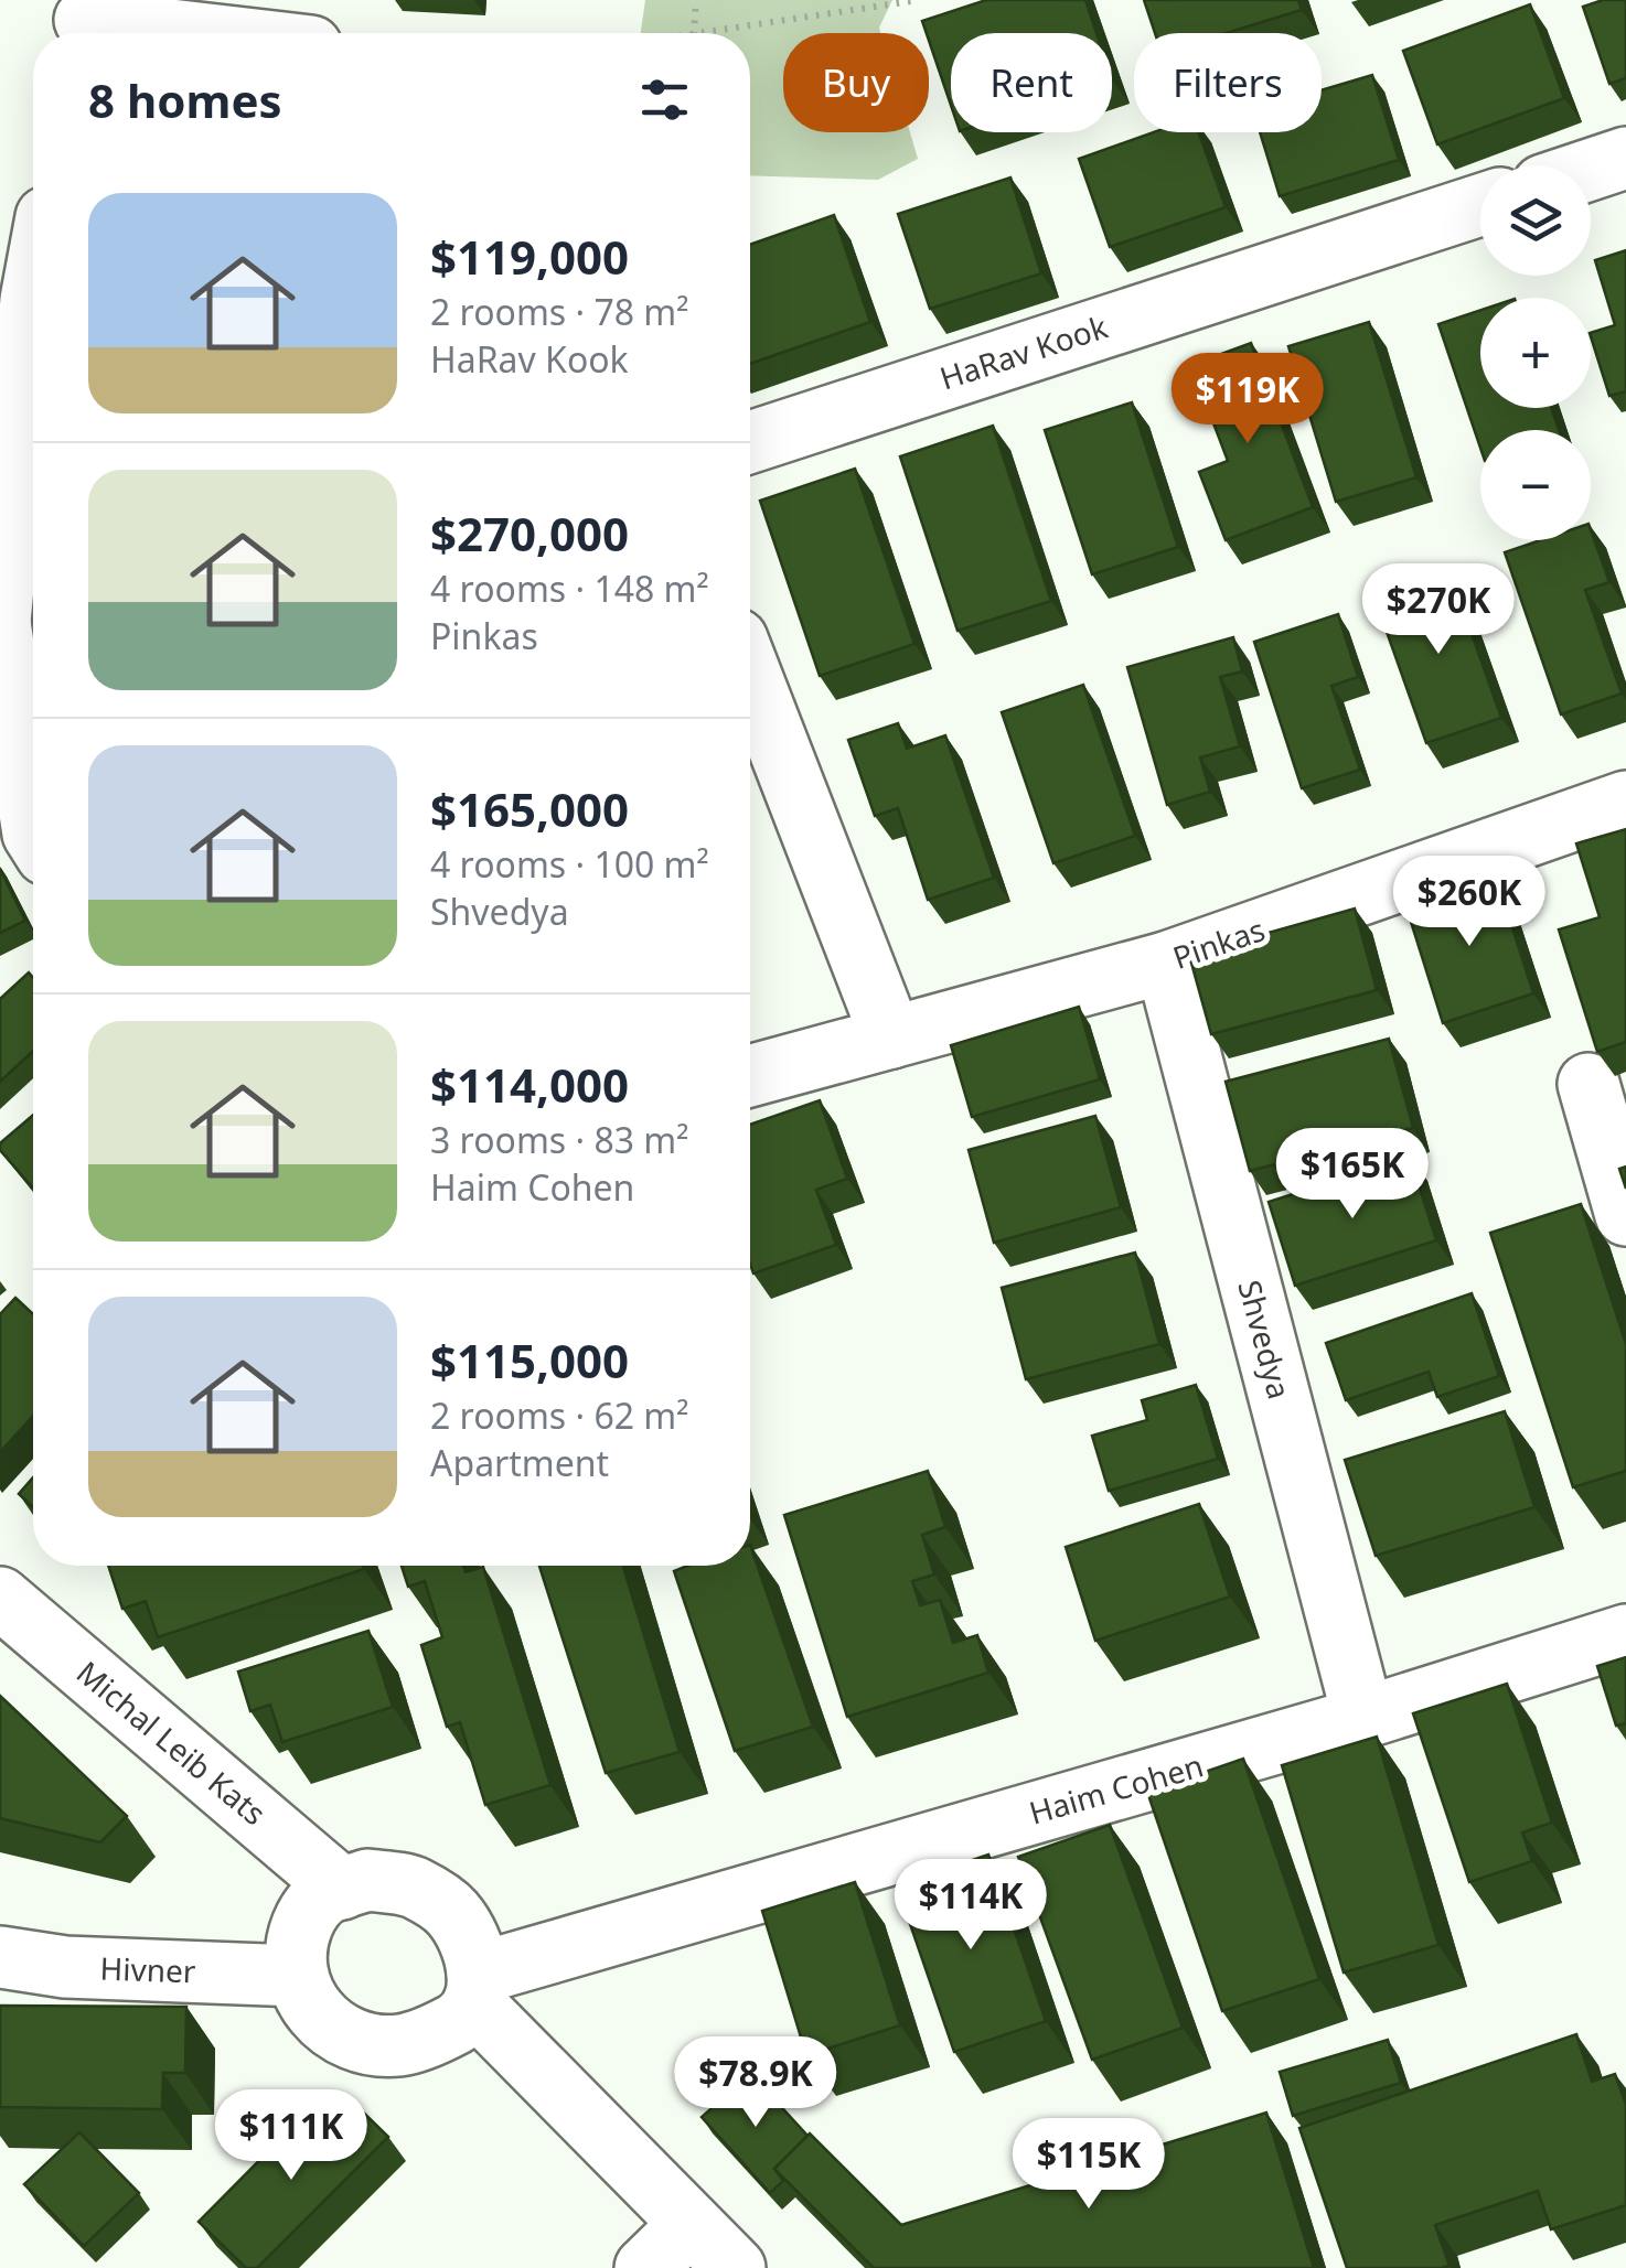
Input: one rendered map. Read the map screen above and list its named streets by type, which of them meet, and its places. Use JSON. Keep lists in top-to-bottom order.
{
  "streets": {
    "street": [
      "HaRav Kook",
      "Pinkas",
      "Shvedya",
      "Michal Leib Kats",
      "Haim Cohen",
      "Hivner"
    ]
  },
  "crossings": [
    ["Pinkas", "Shvedya"],
    ["Shvedya", "Haim Cohen"],
    ["Michal Leib Kats", "Haim Cohen"],
    ["Michal Leib Kats", "Hivner"],
    ["Haim Cohen", "Hivner"]
  ],
  "page": {
    "chip": ["Buy", "Rent", "Filters"],
    "heading": "8 homes",
    "map_buttons": ["+", "−"],
    "list": [
      {
        "name": "$119,000",
        "note": "2 rooms · 78 m² · HaRav Kook"
      },
      {
        "name": "$270,000",
        "note": "4 rooms · 148 m² · Pinkas"
      },
      {
        "name": "$165,000",
        "note": "4 rooms · 100 m² · Shvedya"
      },
      {
        "name": "$114,000",
        "note": "3 rooms · 83 m² · Haim Cohen"
      },
      {
        "name": "$115,000",
        "note": "2 rooms · 62 m² · Apartment"
      }
    ],
    "price": [
      "$119K",
      "$270K",
      "$260K",
      "$165K",
      "$114K",
      "$78.9K",
      "$111K",
      "$115K"
    ]
  }
}
